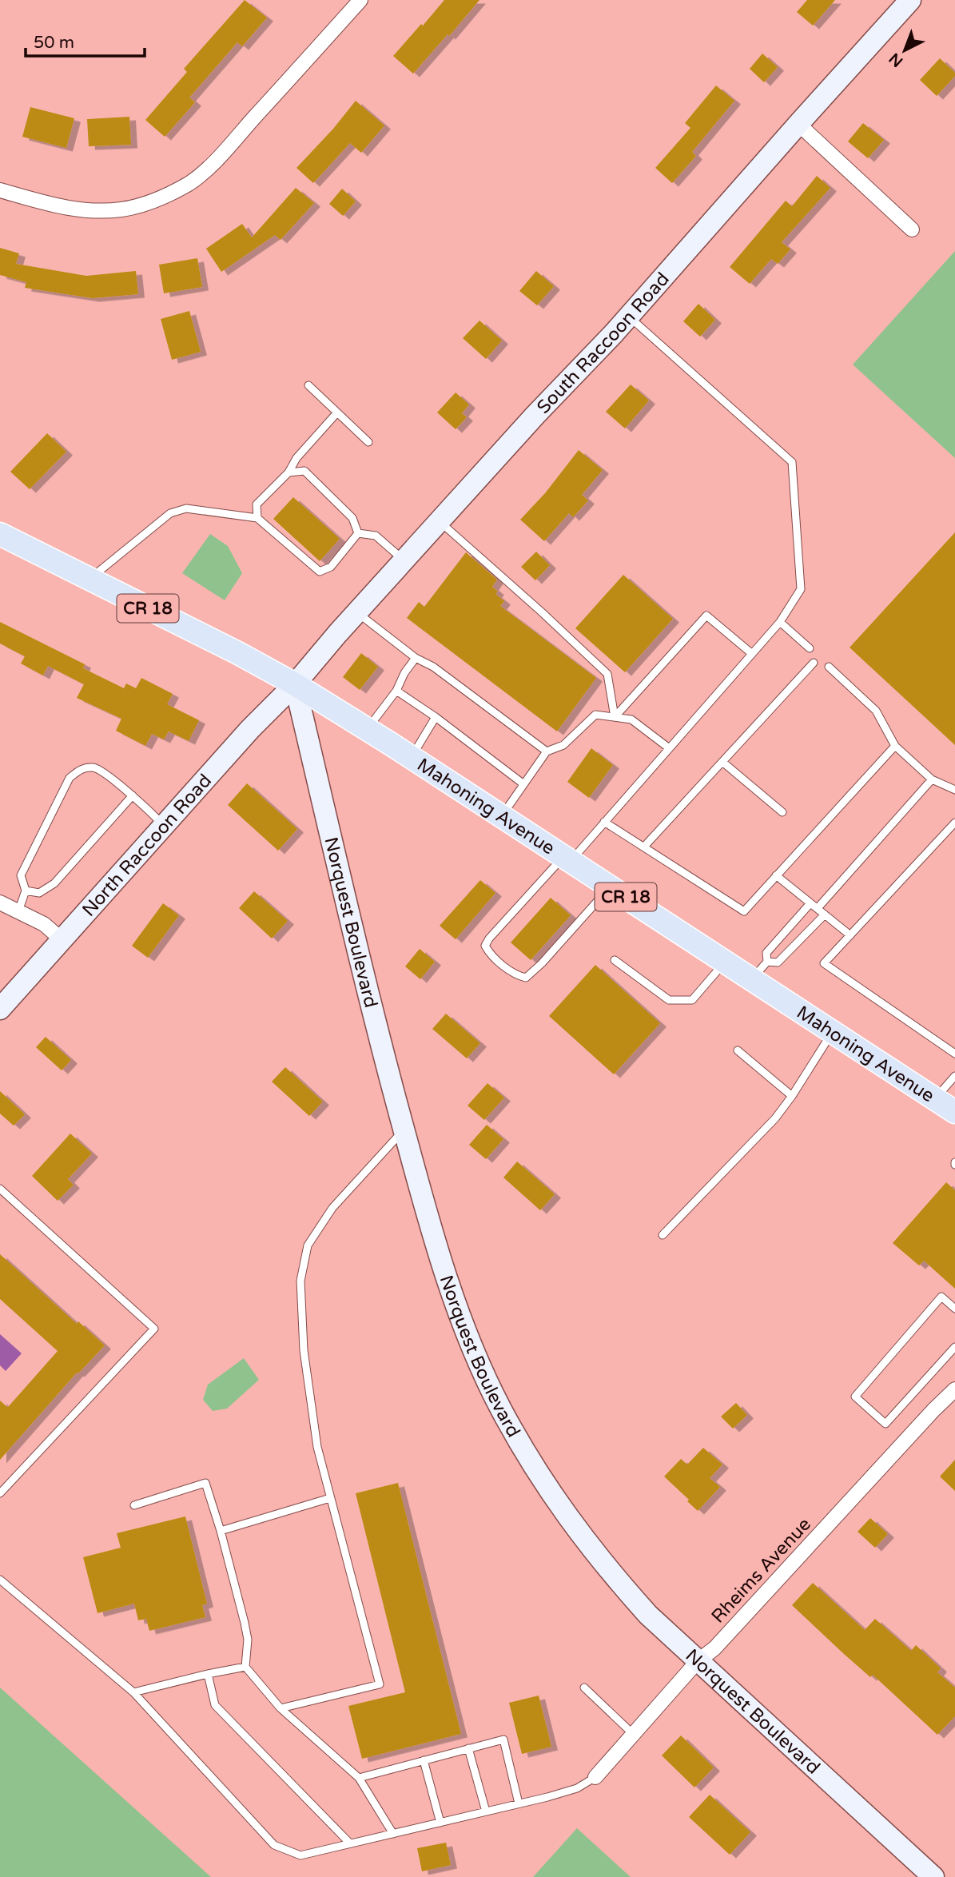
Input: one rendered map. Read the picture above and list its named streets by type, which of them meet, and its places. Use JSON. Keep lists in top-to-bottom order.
{
  "streets": {
    "main road": ["CR 18", "Mahoning Avenue"],
    "street": [
      "South Raccoon Road",
      "North Raccoon Road",
      "Norquest Boulevard",
      "Rheims Avenue"
    ]
  },
  "crossings": [
    ["South Raccoon Road", "Mahoning Avenue"],
    ["South Raccoon Road", "North Raccoon Road"],
    ["South Raccoon Road", "Norquest Boulevard"],
    ["Mahoning Avenue", "North Raccoon Road"],
    ["Mahoning Avenue", "Norquest Boulevard"],
    ["North Raccoon Road", "Norquest Boulevard"],
    ["Norquest Boulevard", "Rheims Avenue"]
  ],
  "scale_bar": "50 m",
  "north": "bottom left"
}
